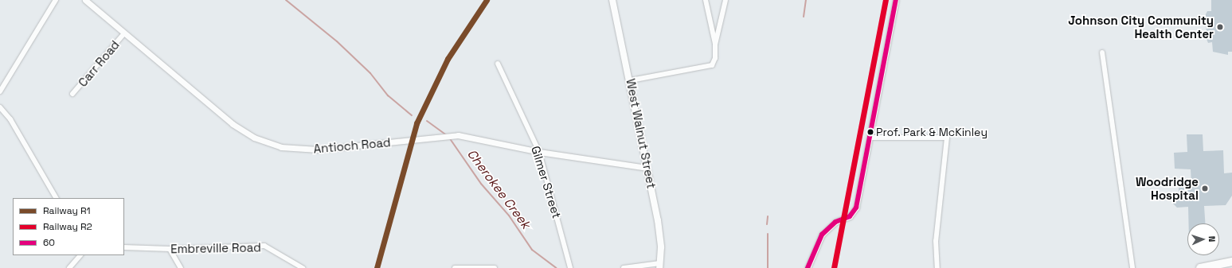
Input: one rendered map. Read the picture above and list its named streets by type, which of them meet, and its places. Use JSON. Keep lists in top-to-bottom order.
{
  "streets": {
    "main road": ["West Walnut Street"],
    "street": [
      "Carr Road",
      "Antioch Road",
      "Gilmer Street",
      "Embreville Road"
    ]
  },
  "crossings": [
    ["Carr Road", "Antioch Road"],
    ["West Walnut Street", "Antioch Road"],
    ["Antioch Road", "Gilmer Street"]
  ],
  "water": ["Cherokee Creek"],
  "places": ["Johnson City Community Health Center", "Prof. Park & McKinley", "Woodridge Hospital"],
  "lines": ["rail line R1", "rail line R2", "transit line 60"],
  "legend": ["Railway R1", "Railway R2", "60"],
  "north": "right"
}
